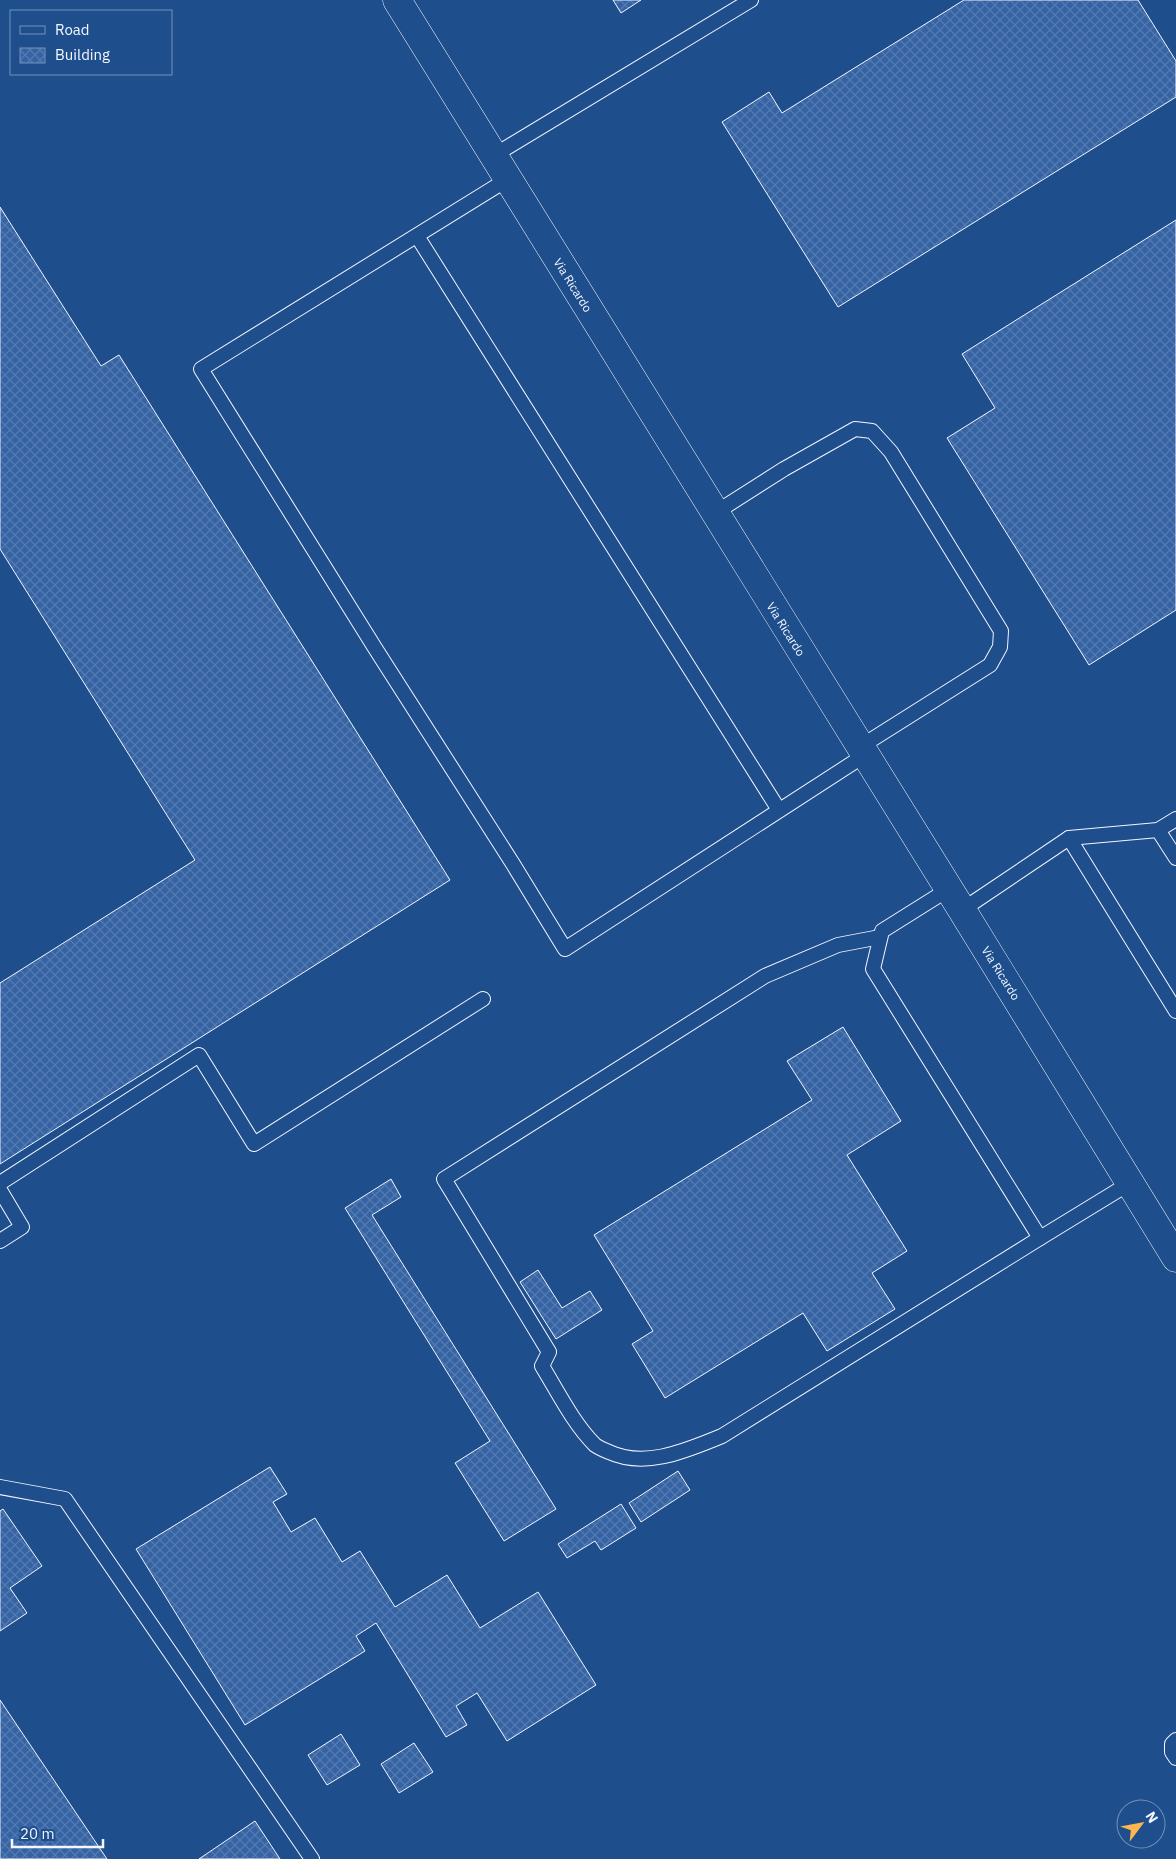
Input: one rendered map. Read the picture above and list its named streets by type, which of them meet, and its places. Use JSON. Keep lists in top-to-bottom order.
{
  "streets": {
    "street": ["Via Ricardo"]
  },
  "legend": ["Road", "Building"],
  "scale_bar": "20 m",
  "north": "top right"
}
